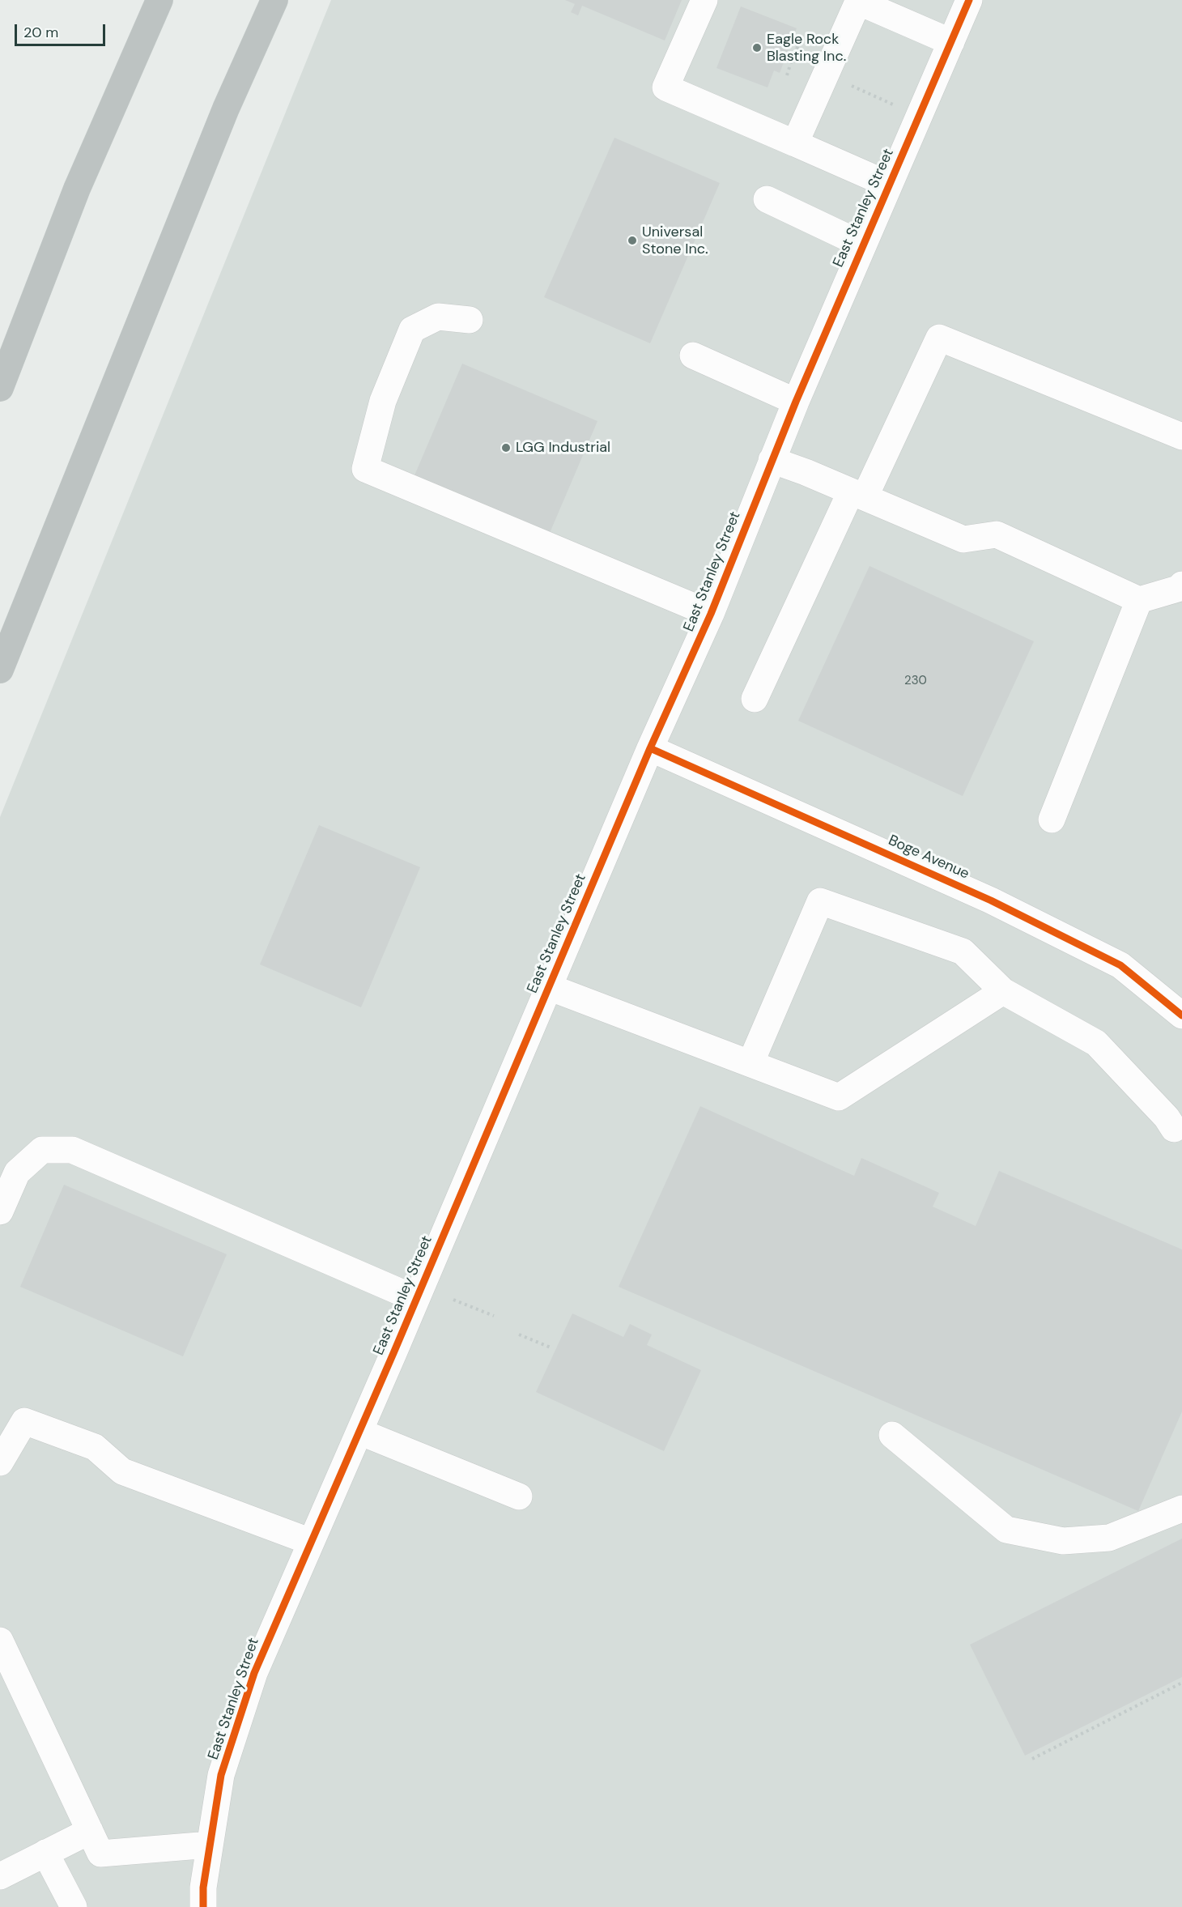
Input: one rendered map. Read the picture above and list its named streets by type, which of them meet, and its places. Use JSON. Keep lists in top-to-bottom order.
{
  "streets": {
    "street": ["East Stanley Street", "Boge Avenue"]
  },
  "crossings": [
    ["East Stanley Street", "Boge Avenue"]
  ],
  "places": ["Eagle Rock Blasting Inc.", "Universal Stone Inc.", "LGG Industrial"],
  "house_numbers": ["230"],
  "scale_bar": "20 m"
}
